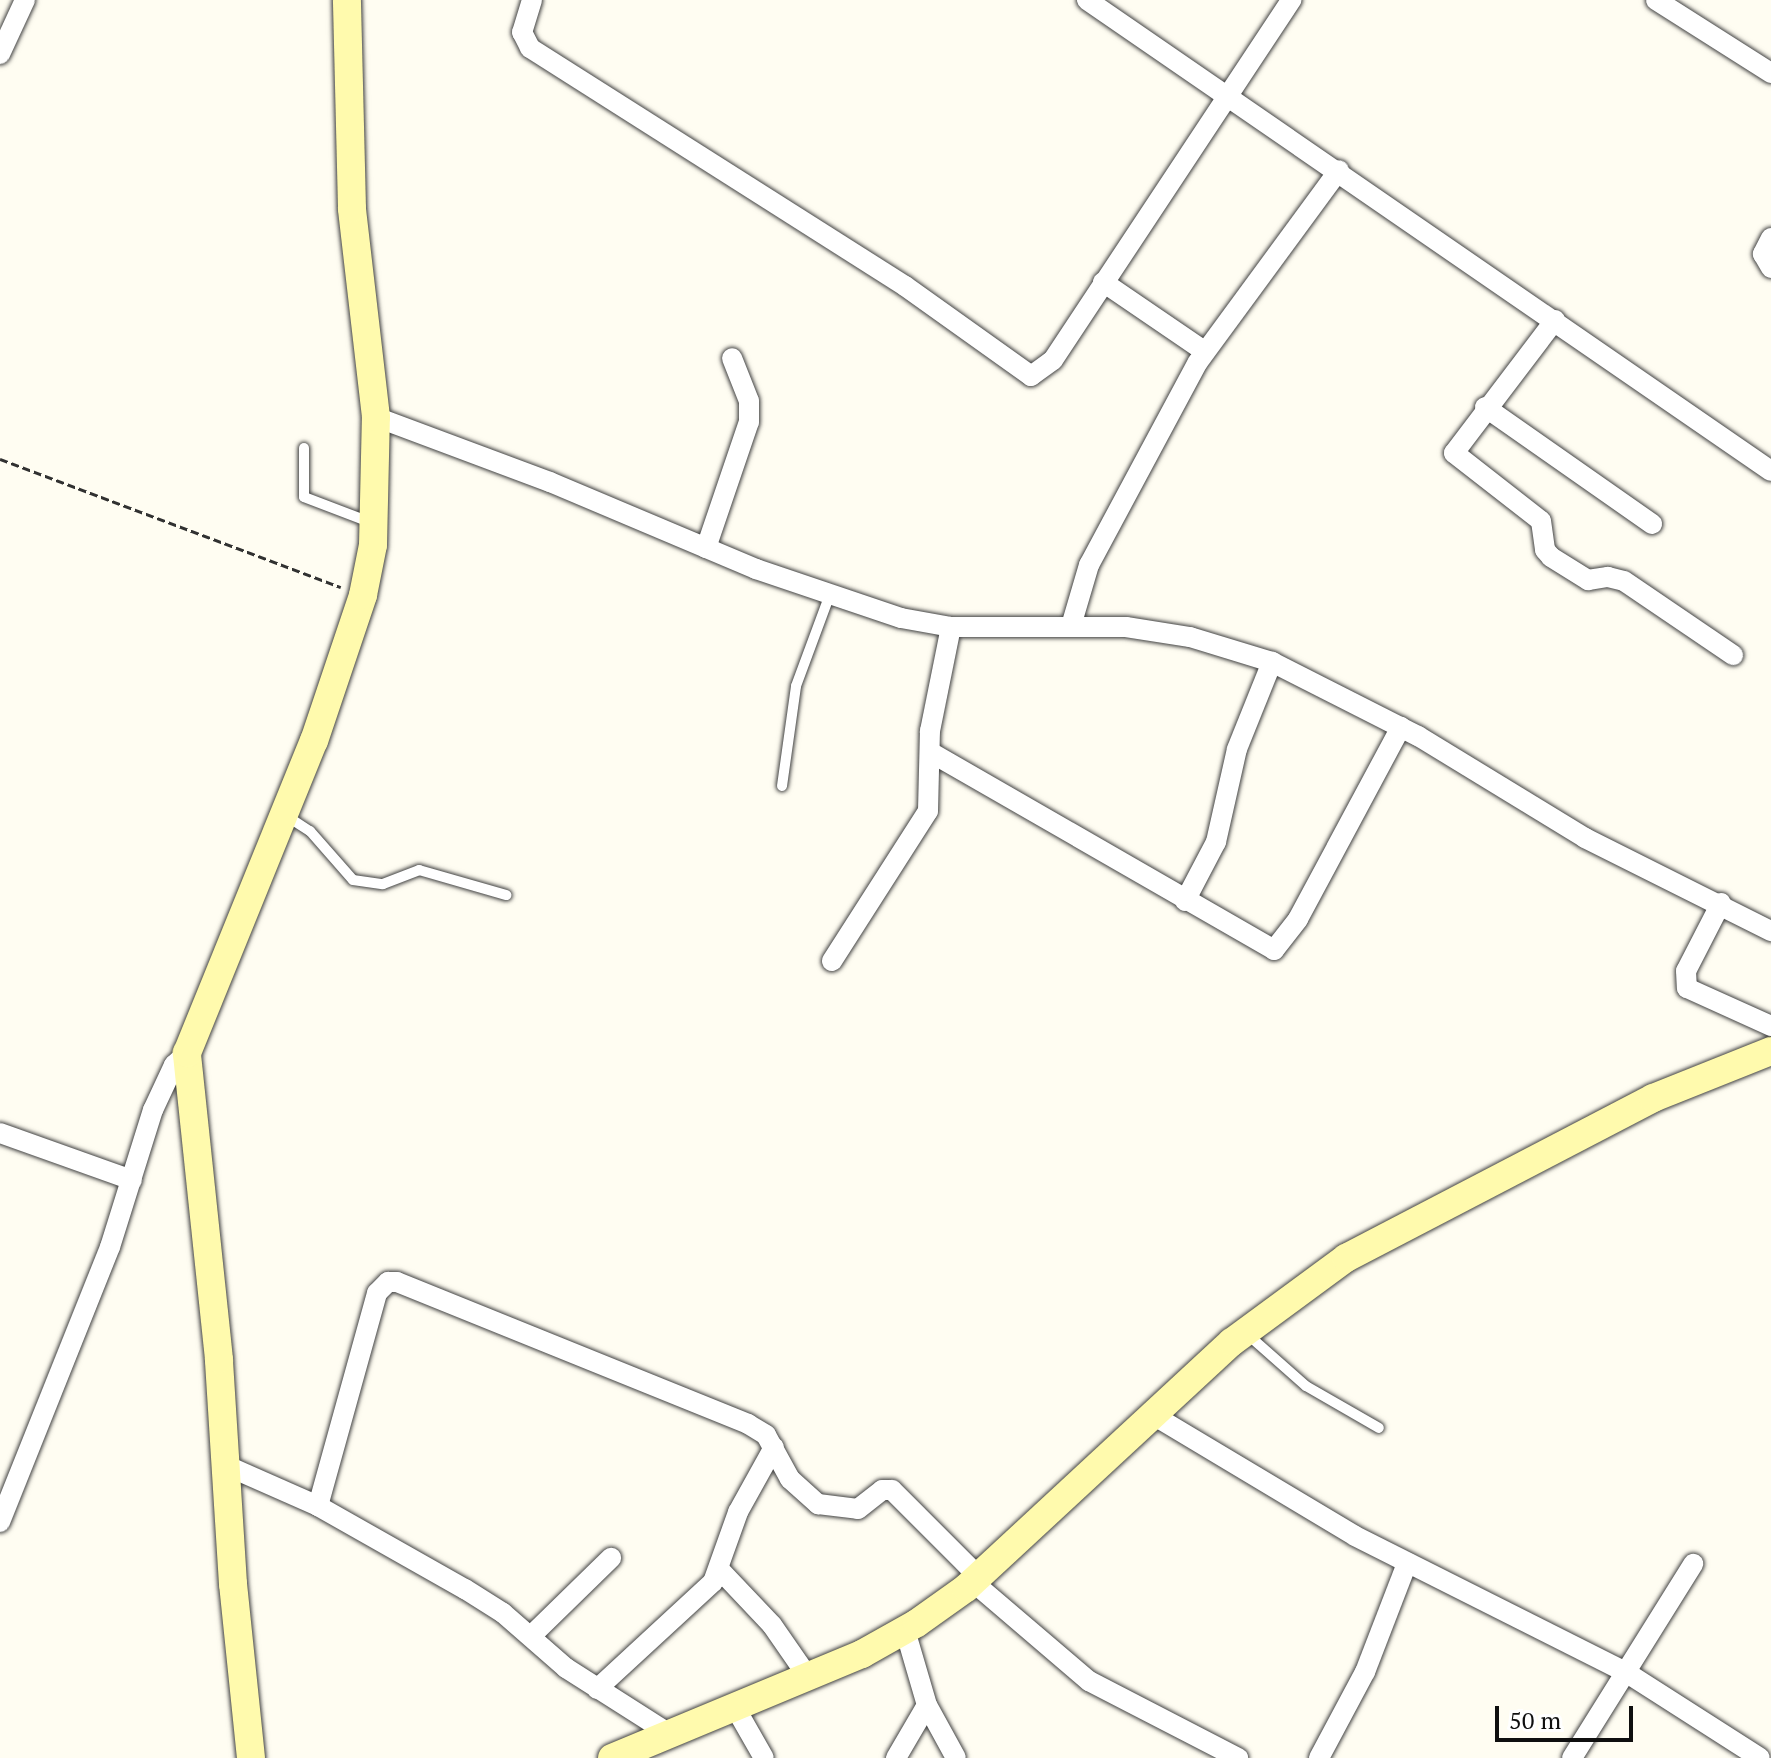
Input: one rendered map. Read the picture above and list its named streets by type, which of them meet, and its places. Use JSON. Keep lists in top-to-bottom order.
{
  "scale_bar": "50 m"
}
